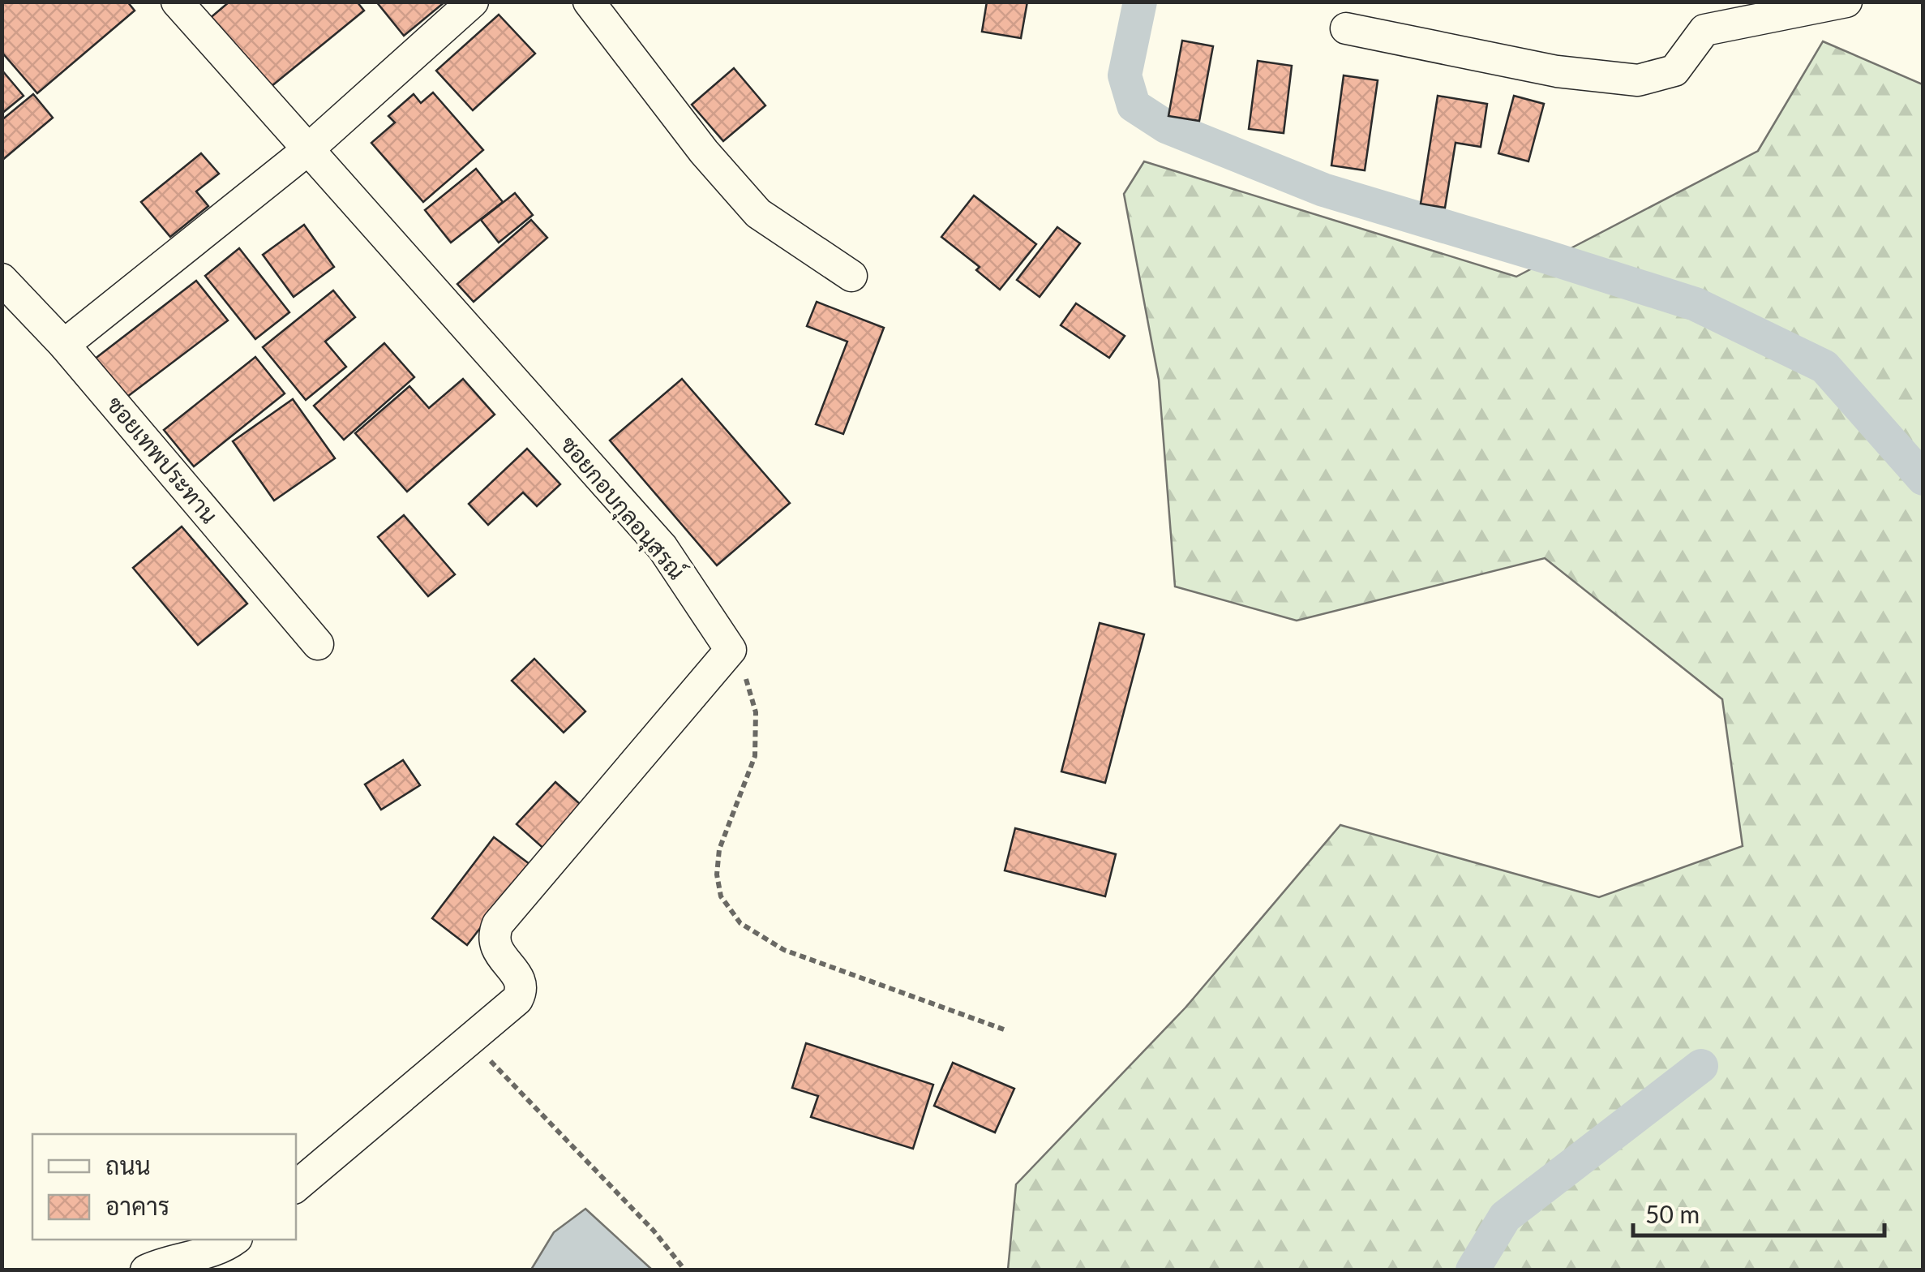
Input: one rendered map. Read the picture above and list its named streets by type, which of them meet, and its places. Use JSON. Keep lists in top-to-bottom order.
{
  "streets": {
    "street": ["ซอยเทพประทาน", "ซอยกอบกุลอนุสรณ์"]
  },
  "legend": ["ถนน", "อาคาร"],
  "scale_bar": "50 m"
}
